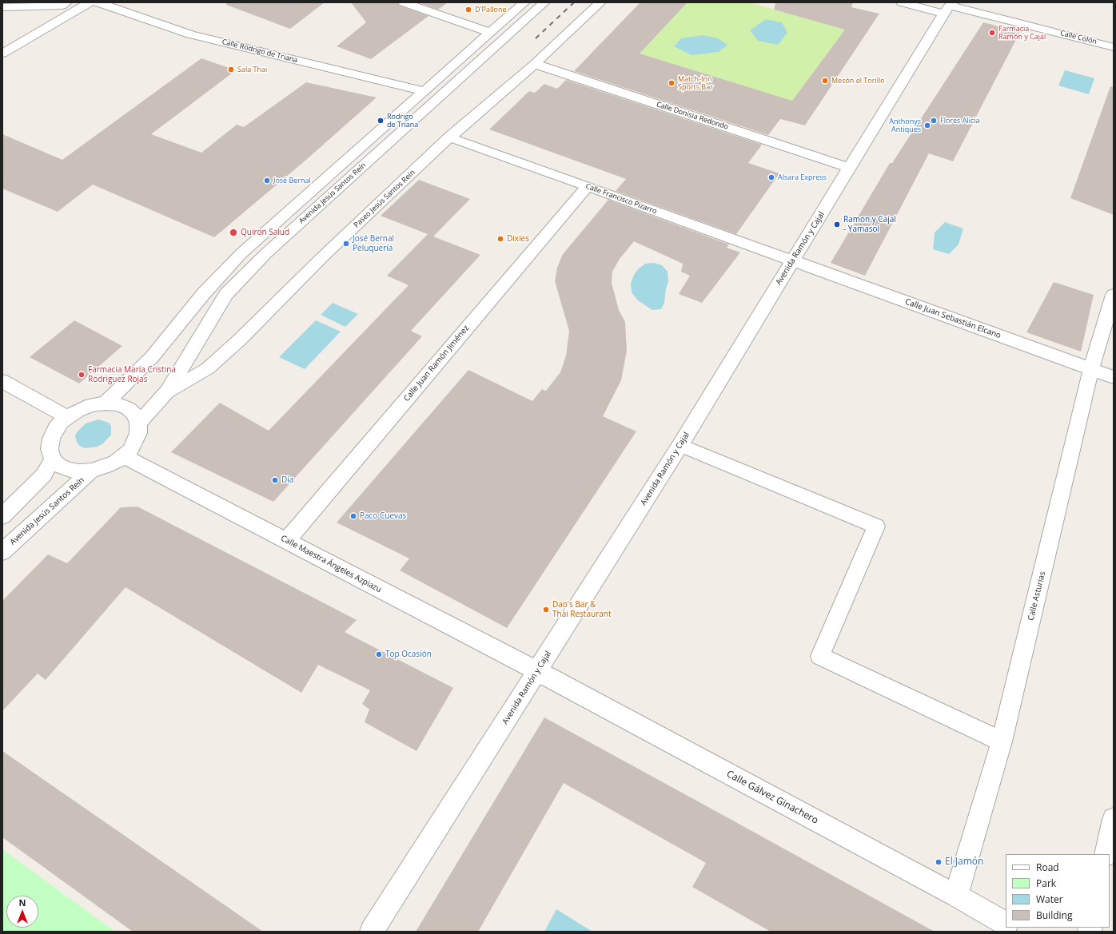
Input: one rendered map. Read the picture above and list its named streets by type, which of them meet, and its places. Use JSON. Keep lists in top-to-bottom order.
{
  "streets": {
    "street": [
      "Calle Colón",
      "Calle Rodrigo de Triana",
      "Calle Donisia Redondo",
      "Avenida Jesús Santos Reín",
      "Paseo Jesús Santos Reín",
      "Calle Francisco Pizarro",
      "Avenida Ramón y Cajal",
      "Calle Juan Sebastián Elcano",
      "Calle Juan Ramón Jiménez",
      "Calle Maestra Ángeles Azpiazu",
      "Calle Asturias",
      "Calle Gálvez Ginachero"
    ]
  },
  "crossings": [
    ["Calle Colón", "Avenida Ramón y Cajal"],
    ["Calle Rodrigo de Triana", "Avenida Jesús Santos Reín"],
    ["Calle Donisia Redondo", "Paseo Jesús Santos Reín"],
    ["Calle Donisia Redondo", "Avenida Ramón y Cajal"],
    ["Avenida Jesús Santos Reín", "Paseo Jesús Santos Reín"],
    ["Avenida Jesús Santos Reín", "Calle Maestra Ángeles Azpiazu"],
    ["Paseo Jesús Santos Reín", "Calle Francisco Pizarro"],
    ["Calle Francisco Pizarro", "Avenida Ramón y Cajal"],
    ["Calle Francisco Pizarro", "Calle Juan Sebastián Elcano"],
    ["Calle Francisco Pizarro", "Calle Juan Ramón Jiménez"],
    ["Avenida Ramón y Cajal", "Calle Juan Sebastián Elcano"],
    ["Avenida Ramón y Cajal", "Calle Maestra Ángeles Azpiazu"],
    ["Avenida Ramón y Cajal", "Calle Gálvez Ginachero"],
    ["Calle Juan Sebastián Elcano", "Calle Asturias"],
    ["Calle Juan Ramón Jiménez", "Calle Maestra Ángeles Azpiazu"],
    ["Calle Maestra Ángeles Azpiazu", "Calle Gálvez Ginachero"],
    ["Calle Asturias", "Calle Gálvez Ginachero"]
  ],
  "places": [
    "D'Pallone",
    "Farmacia Ramón y Cajal",
    "Sala Thai",
    "Mesón el Torillo",
    "Match-Inn Sports Bar",
    "Rodrigo de Triana",
    "Flores Alicia",
    "Anthonys Antiques",
    "Alsara Express",
    "José Bernal",
    "Ramon y Cajal - Yamasol",
    "Quiron Salud",
    "Dixies",
    "José Bernal Peluquería",
    "Farmacia María Cristina Rodriguez Rojas",
    "Dia",
    "Paco Cuevas",
    "Dao's Bar & Thai Restaurant",
    "Top Ocasión",
    "El Jamón"
  ],
  "legend": [
    "Road",
    "Park",
    "Water",
    "Building"
  ],
  "north": "top"
}
